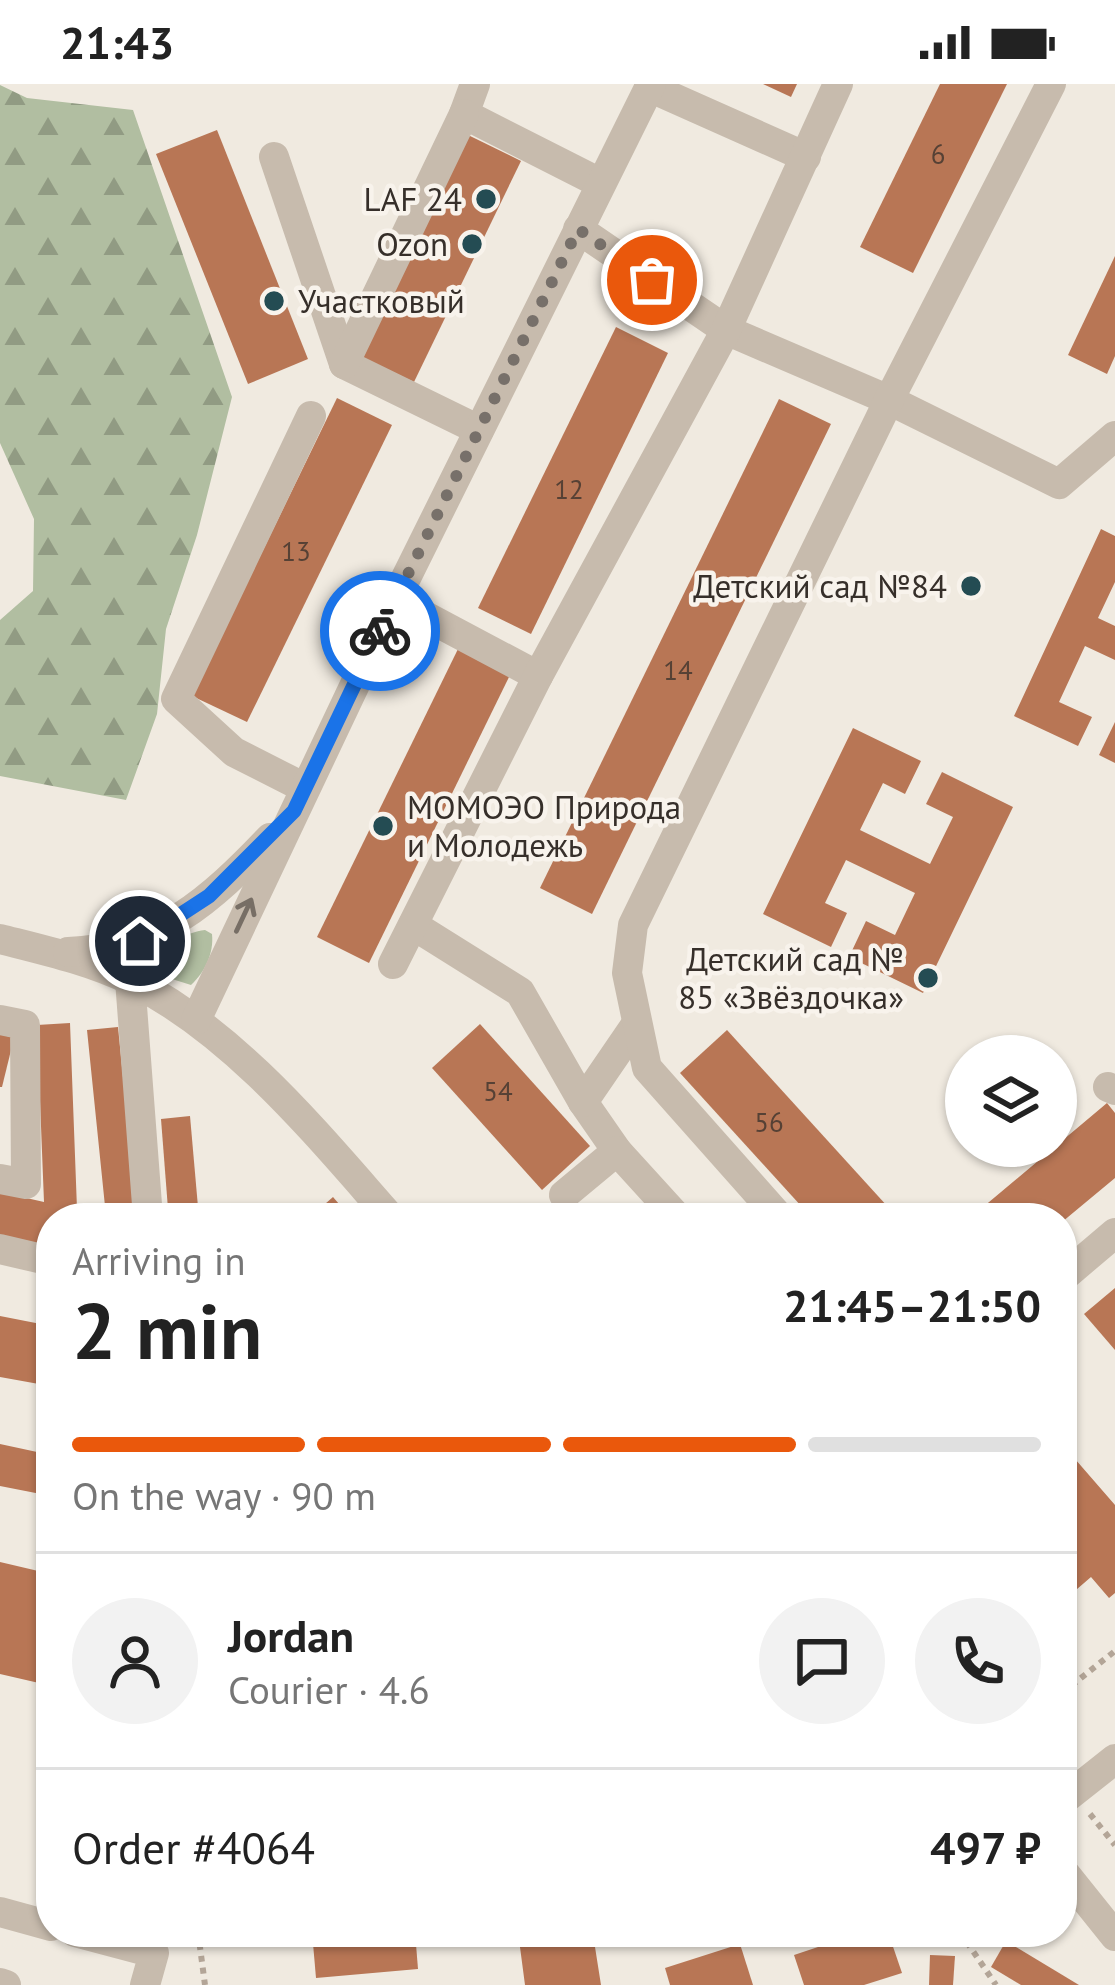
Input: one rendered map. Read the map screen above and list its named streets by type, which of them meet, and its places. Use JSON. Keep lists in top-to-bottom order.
{
  "places": [
    "LAF 24",
    "Ozon",
    "Участковый",
    "Детский сад №84",
    "МОМОЭО Природа и Молодежь",
    "Детский сад № 85 «Звёздочка»"
  ],
  "house_numbers": [
    "6",
    "12",
    "13",
    "14",
    "54",
    "56"
  ],
  "page": {
    "status": "21:43",
    "heading": ["2 min", "Arriving in", "21:45–21:50"],
    "panel": [
      "Jordan",
      "Courier · 4.6",
      "Order #4064",
      "497 ₽"
    ],
    "bar": "On the way · 90 m"
  }
}
